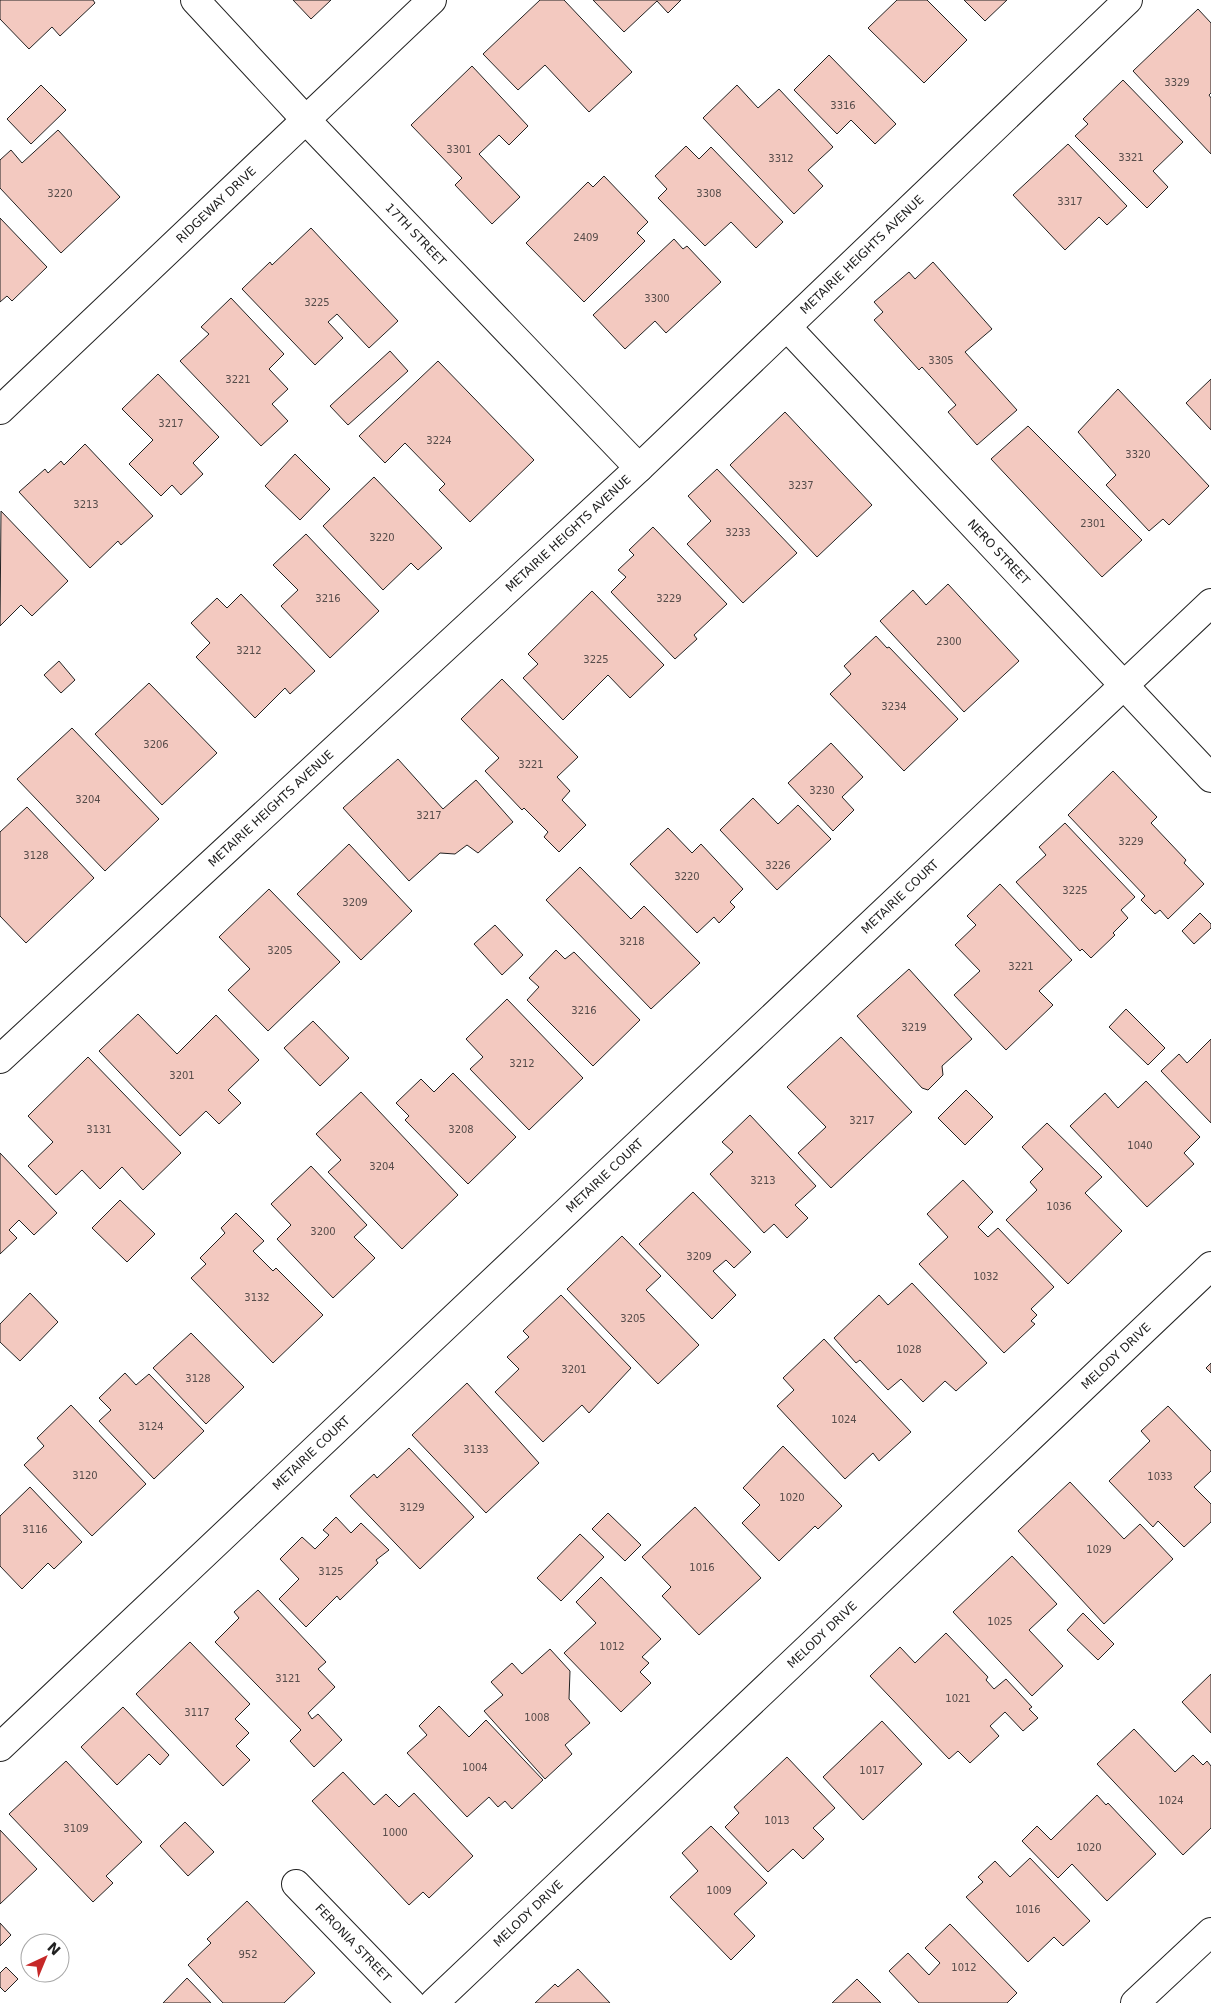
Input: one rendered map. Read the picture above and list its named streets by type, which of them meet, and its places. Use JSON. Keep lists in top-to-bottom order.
{
  "streets": {
    "street": [
      "RIDGEWAY DRIVE",
      "17TH STREET",
      "METAIRIE HEIGHTS AVENUE",
      "NERO STREET",
      "METAIRIE COURT",
      "MELODY DRIVE",
      "FERONIA STREET"
    ]
  },
  "crossings": [
    ["RIDGEWAY DRIVE", "17TH STREET"],
    ["17TH STREET", "METAIRIE HEIGHTS AVENUE"],
    ["METAIRIE HEIGHTS AVENUE", "NERO STREET"],
    ["NERO STREET", "METAIRIE COURT"]
  ],
  "house_numbers": [
    "3329",
    "3316",
    "3301",
    "3321",
    "3312",
    "3220",
    "3308",
    "3317",
    "2409",
    "3300",
    "3225",
    "3305",
    "3221",
    "3217",
    "3224",
    "3320",
    "3237",
    "3213",
    "2301",
    "3233",
    "3220",
    "3216",
    "3229",
    "2300",
    "3212",
    "3225",
    "3234",
    "3206",
    "3221",
    "3230",
    "3204",
    "3217",
    "3229",
    "3128",
    "3226",
    "3220",
    "3225",
    "3209",
    "3218",
    "3205",
    "3221",
    "3216",
    "3219",
    "3212",
    "3201",
    "3217",
    "3131",
    "3208",
    "1040",
    "3204",
    "3213",
    "1036",
    "3200",
    "3209",
    "1032",
    "3132",
    "3205",
    "1028",
    "3201",
    "3128",
    "1024",
    "3124",
    "3133",
    "3120",
    "1033",
    "1020",
    "3129",
    "3116",
    "1029",
    "1016",
    "3125",
    "1025",
    "1012",
    "3121",
    "1021",
    "3117",
    "1008",
    "1004",
    "1017",
    "1024",
    "1013",
    "3109",
    "1000",
    "1020",
    "1009",
    "1016",
    "952",
    "1012"
  ],
  "north": "top right"
}
